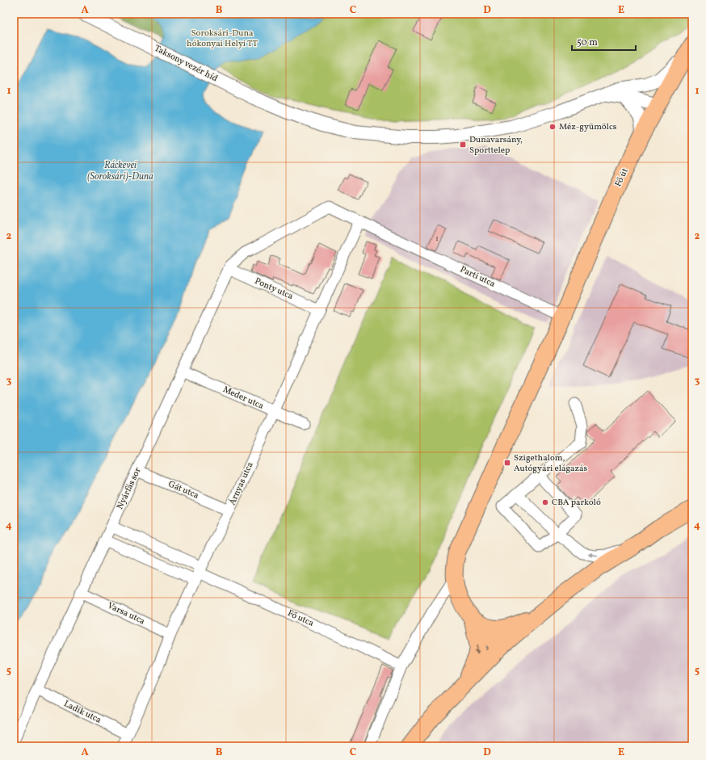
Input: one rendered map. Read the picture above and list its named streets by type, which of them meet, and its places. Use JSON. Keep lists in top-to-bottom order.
{
  "streets": {
    "main road": ["Fő út"],
    "street": [
      "Taksony vezér híd",
      "Parti utca",
      "Ponty utca",
      "Meder utca",
      "Árnyas utca",
      "Nyárfás sor",
      "Gát utca",
      "Varsa utca",
      "Fő utca",
      "Ladik utca"
    ]
  },
  "crossings": [
    ["Taksony vezér híd", "Fő út"],
    ["Fő út", "Parti utca"],
    ["Parti utca", "Árnyas utca"],
    ["Parti utca", "Nyárfás sor"],
    ["Ponty utca", "Árnyas utca"],
    ["Ponty utca", "Nyárfás sor"],
    ["Meder utca", "Árnyas utca"],
    ["Meder utca", "Nyárfás sor"],
    ["Árnyas utca", "Nyárfás sor"],
    ["Árnyas utca", "Gát utca"],
    ["Árnyas utca", "Varsa utca"],
    ["Árnyas utca", "Fő utca"],
    ["Árnyas utca", "Ladik utca"],
    ["Nyárfás sor", "Gát utca"],
    ["Nyárfás sor", "Varsa utca"],
    ["Nyárfás sor", "Fő utca"],
    ["Nyárfás sor", "Ladik utca"]
  ],
  "water": ["Ráckevei (Soroksári)-Duna"],
  "parks": ["Soroksári-Duna hókonyai Helyi TT"],
  "places": {
    "other": ["Méz-gyümölcs", "CBA parkoló"],
    "transit": ["Dunavarsány, Sporttelep", "Szigethalom, Autógyári elágazás"]
  },
  "house_numbers": ["1"],
  "scale_bar": "50 m",
  "grid": {
    "columns": [
      "A",
      "B",
      "C",
      "D",
      "E"
    ],
    "rows": [
      "1",
      "2",
      "3",
      "4",
      "5"
    ]
  }
}
